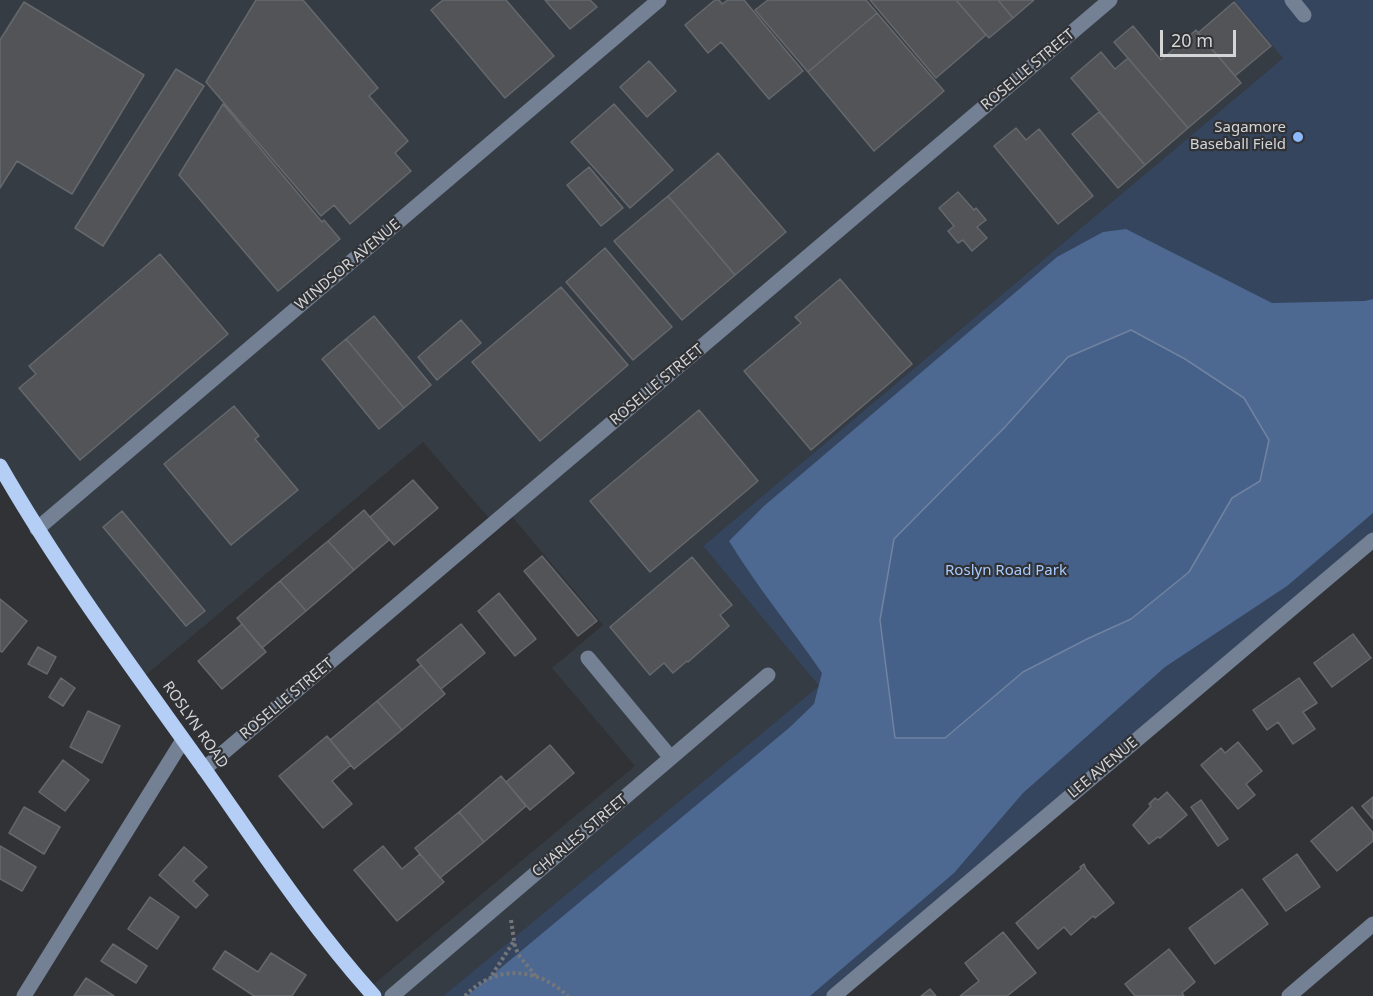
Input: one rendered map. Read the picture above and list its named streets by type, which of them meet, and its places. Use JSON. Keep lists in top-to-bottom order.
{
  "streets": {
    "main road": ["ROSLYN ROAD"],
    "street": [
      "ROSELLE STREET",
      "WINDSOR AVENUE",
      "LEE AVENUE",
      "CHARLES STREET"
    ]
  },
  "crossings": [
    ["ROSELLE STREET", "ROSLYN ROAD"],
    ["WINDSOR AVENUE", "ROSLYN ROAD"]
  ],
  "parks": ["Roslyn Road Park"],
  "places": ["Sagamore Baseball Field"],
  "scale_bar": "20 m"
}
